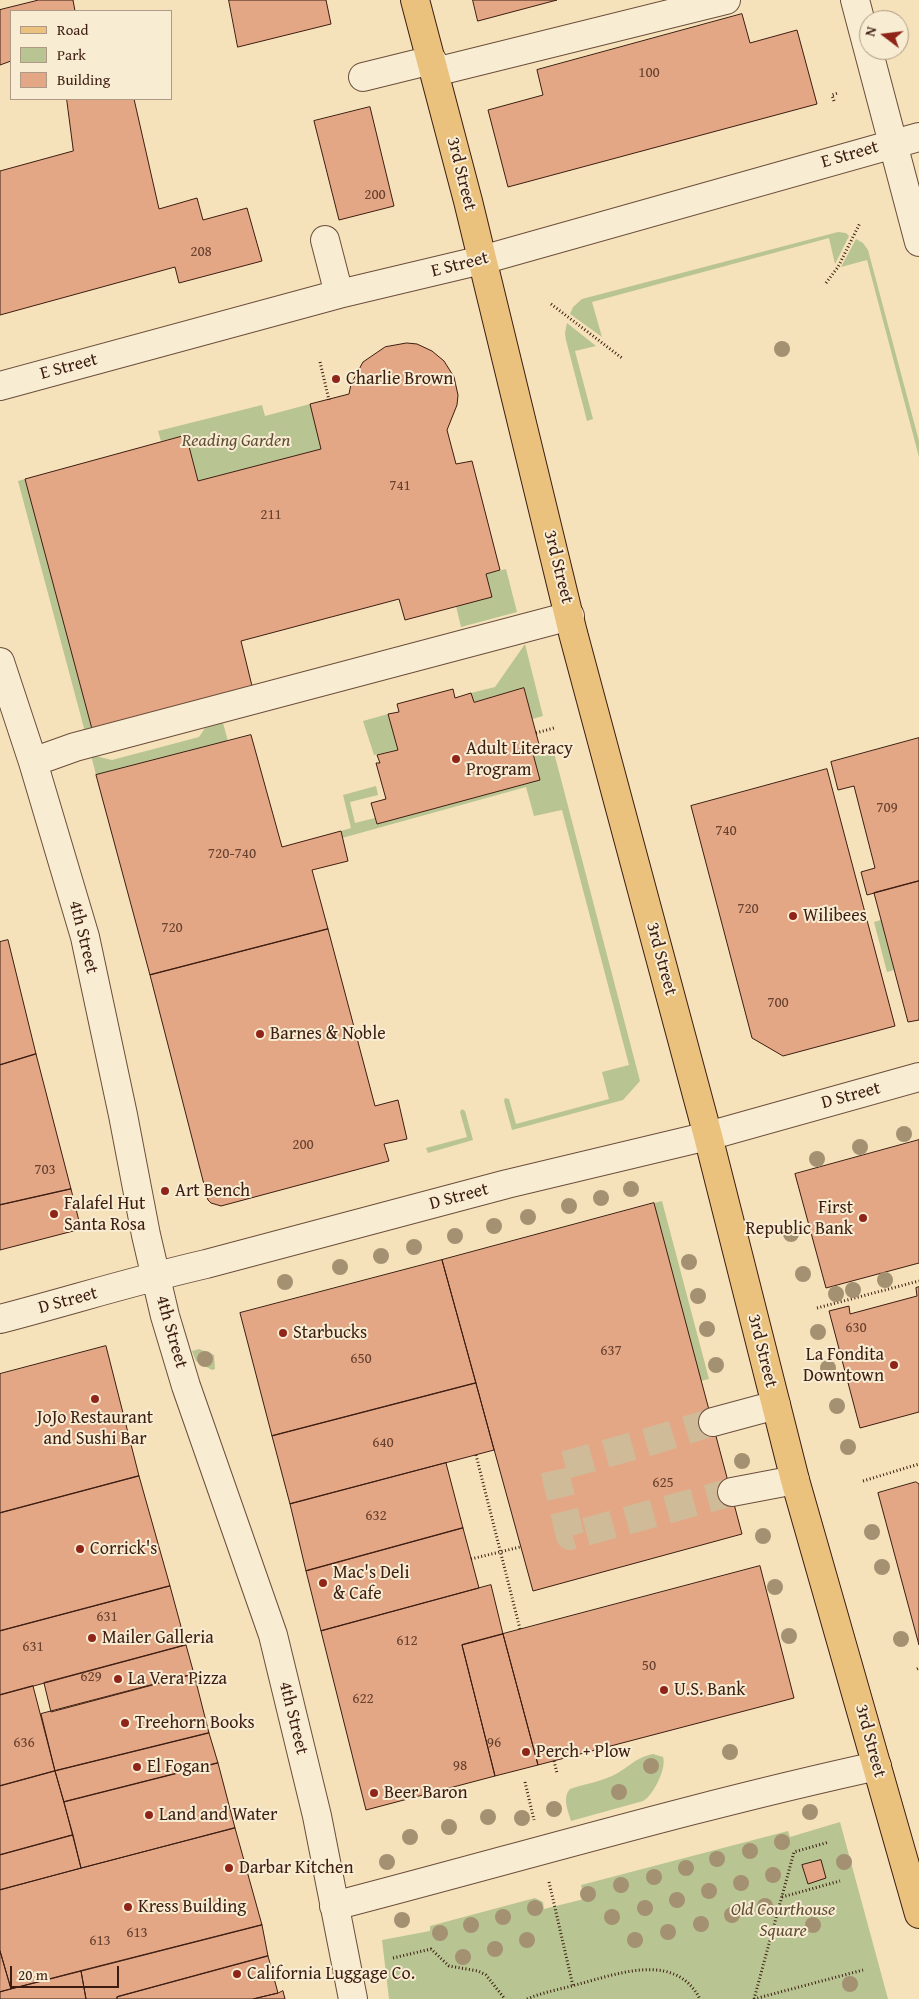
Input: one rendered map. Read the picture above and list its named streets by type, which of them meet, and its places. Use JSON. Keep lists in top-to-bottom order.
{
  "streets": {
    "main road": ["3rd Street"],
    "street": ["E Street", "4th Street", "D Street"]
  },
  "crossings": [
    ["E Street", "3rd Street"],
    ["3rd Street", "D Street"],
    ["4th Street", "D Street"]
  ],
  "parks": ["Reading Garden", "Old Courthouse Square"],
  "places": [
    "Charlie Brown",
    "Adult Literacy Program",
    "Wilibees",
    "Barnes & Noble",
    "Art Bench",
    "Falafel Hut Santa Rosa",
    "First Republic Bank",
    "Starbucks",
    "La Fondita Downtown",
    "JoJo Restaurant and Sushi Bar",
    "Corrick's",
    "Mac's Deli & Cafe",
    "Mailer Galleria",
    "La Vera Pizza",
    "U.S. Bank",
    "Treehorn Books",
    "Perch + Plow",
    "El Fogan",
    "Beer Baron",
    "Land and Water",
    "Darbar Kitchen",
    "Kress Building",
    "California Luggage Co."
  ],
  "house_numbers": [
    "100",
    "200",
    "208",
    "741",
    "211",
    "709",
    "740",
    "720-740",
    "720",
    "720",
    "700",
    "200",
    "703",
    "630",
    "637",
    "650",
    "640",
    "625",
    "632",
    "631",
    "612",
    "631",
    "50",
    "629",
    "622",
    "636",
    "96",
    "98",
    "613",
    "613"
  ],
  "legend": ["Road", "Park", "Building"],
  "scale_bar": "20 m",
  "north": "left"
}
